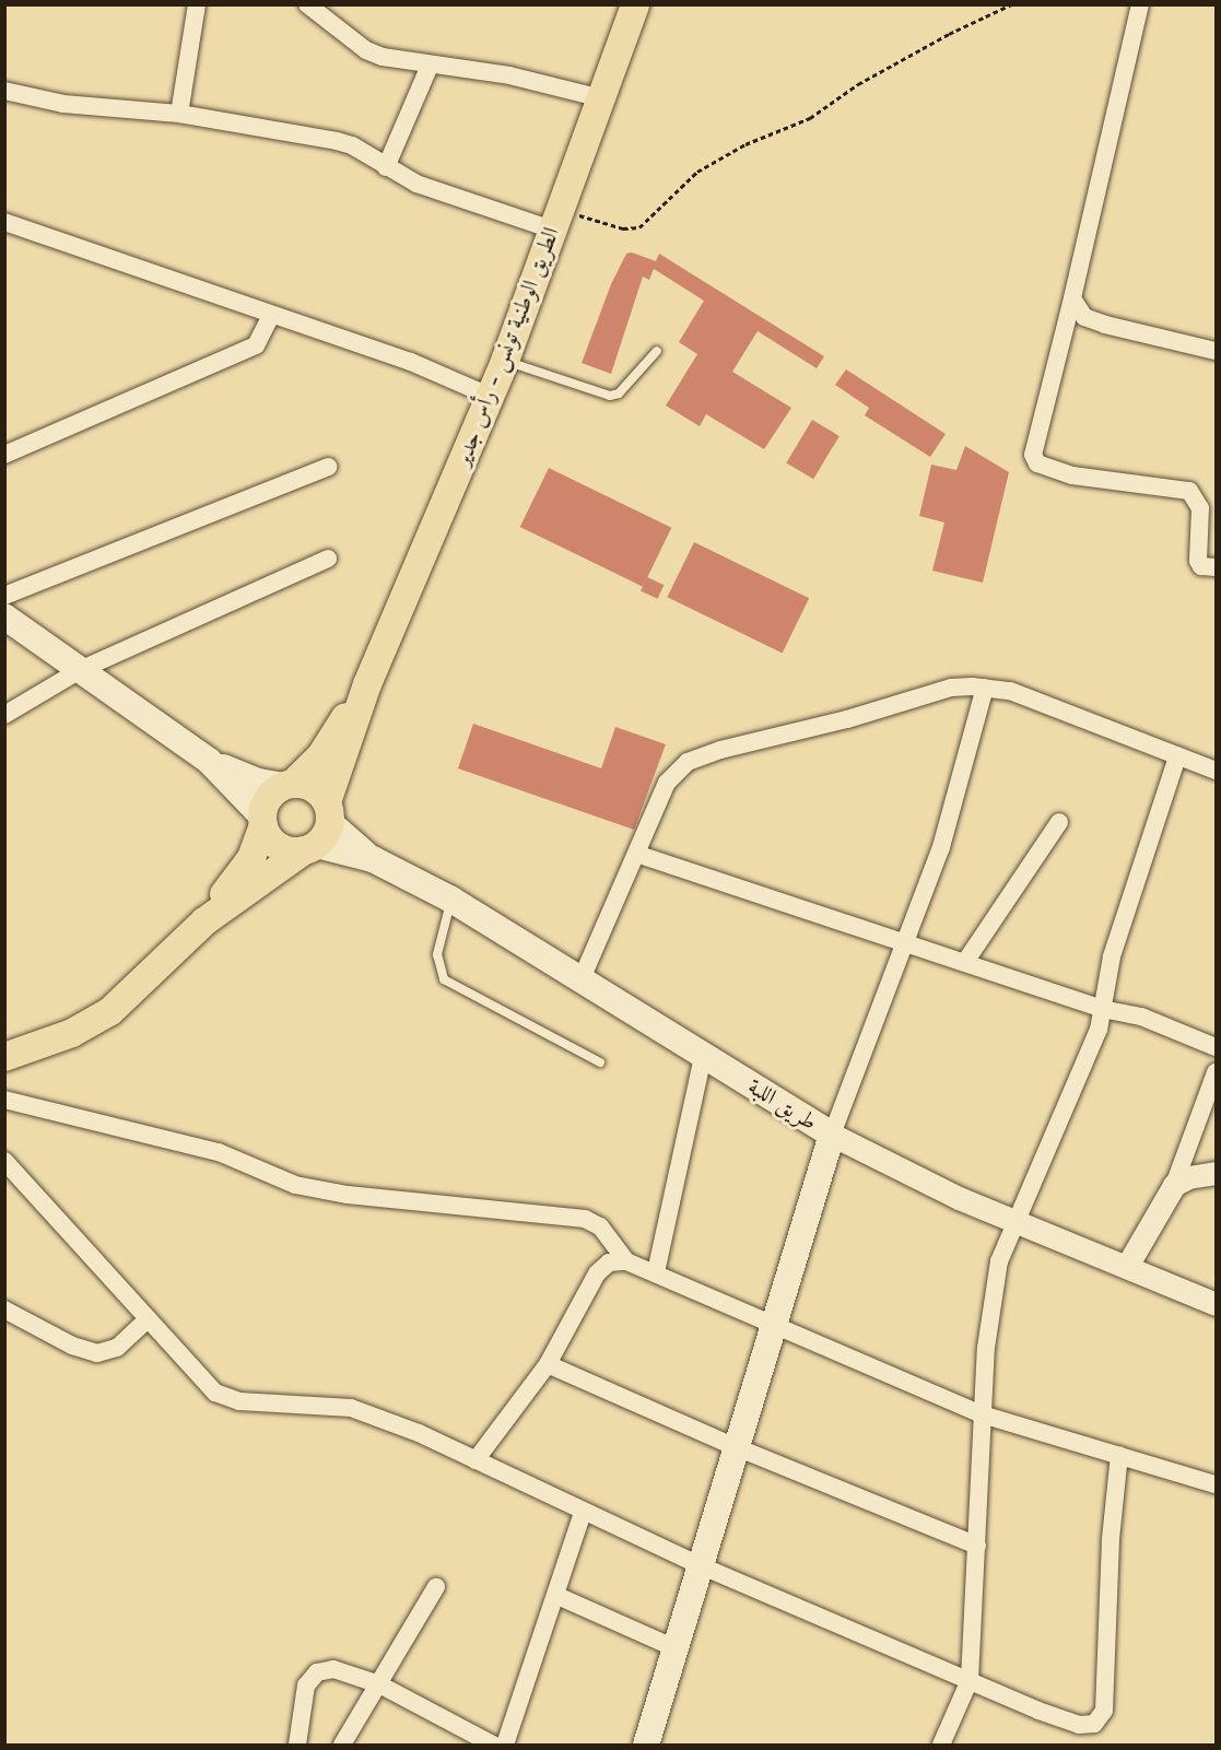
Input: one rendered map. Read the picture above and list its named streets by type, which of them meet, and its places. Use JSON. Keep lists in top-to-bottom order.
{
  "streets": {
    "main road": ["الطريق الوطنية تونس - رأس جدير", "طريق اللبة"]
  },
  "crossings": [
    ["الطريق الوطنية تونس - رأس جدير", "طريق اللبة"]
  ]
}
